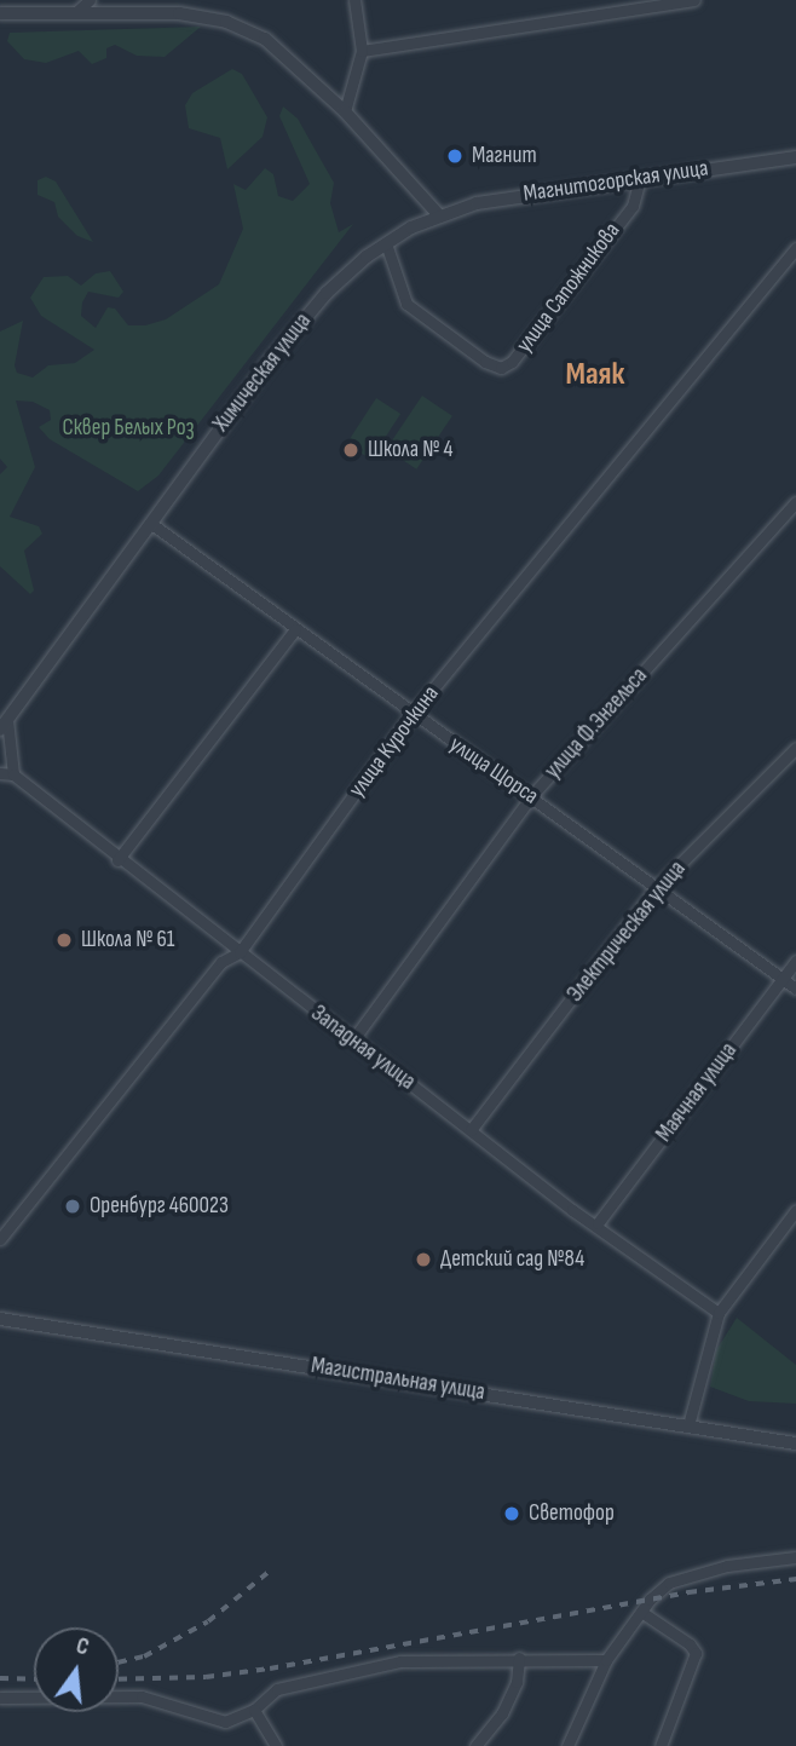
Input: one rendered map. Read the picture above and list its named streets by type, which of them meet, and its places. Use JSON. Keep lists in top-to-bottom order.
{
  "streets": {
    "street": [
      "Магнитогорская улица",
      "улица Сапожникова",
      "Химическая улица",
      "улица Ф.Энгельса",
      "улица Курочкина",
      "улица Щорса",
      "Электрическая улица",
      "Западная улица",
      "Маячная улица",
      "Магистральная улица"
    ]
  },
  "crossings": [
    ["Магнитогорская улица", "улица Сапожникова"],
    ["Магнитогорская улица", "Химическая улица"],
    ["улица Сапожникова", "Химическая улица"],
    ["Химическая улица", "улица Щорса"],
    ["улица Ф.Энгельса", "улица Щорса"],
    ["улица Ф.Энгельса", "Западная улица"],
    ["улица Курочкина", "улица Щорса"],
    ["улица Курочкина", "Западная улица"],
    ["улица Щорса", "Электрическая улица"],
    ["улица Щорса", "Маячная улица"],
    ["Электрическая улица", "Западная улица"],
    ["Западная улица", "Маячная улица"]
  ],
  "districts": ["Маяк"],
  "parks": ["Сквер Белых Роз"],
  "places": [
    "Магнит",
    "Школа № 4",
    "Школа № 61",
    "Оренбург 460023",
    "Детский сад №84",
    "Светофор"
  ],
  "north": "top"
}
